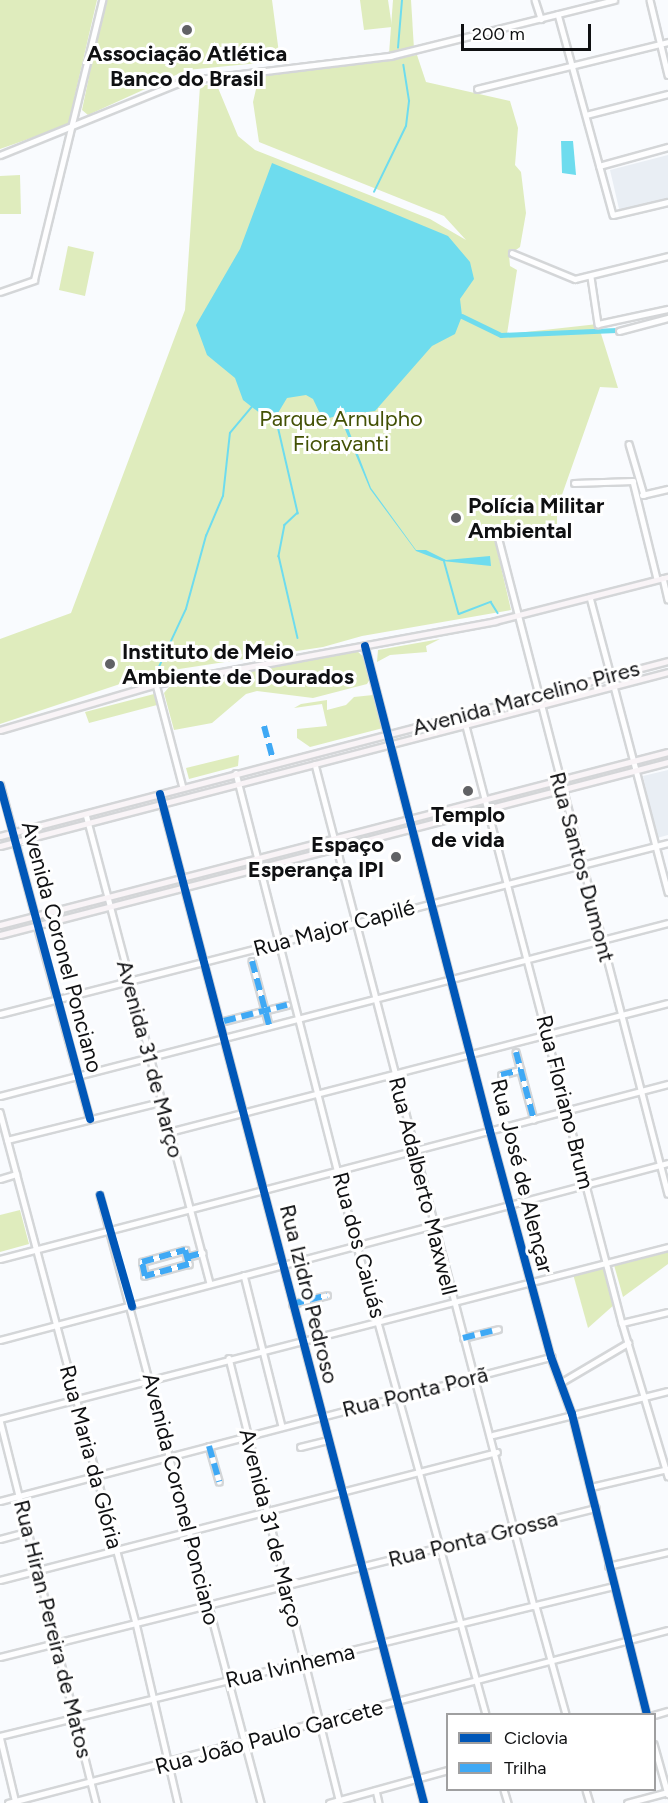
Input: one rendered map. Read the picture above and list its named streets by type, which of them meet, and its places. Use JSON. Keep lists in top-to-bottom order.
{
  "streets": {
    "main road": ["Avenida Marcelino Pires", "Avenida Coronel Ponciano"],
    "street": [
      "Rua Santos Dumont",
      "Rua Major Capilé",
      "Avenida 31 de Março",
      "Rua Floriano Brum",
      "Rua José de Alençar",
      "Rua Adalberto Maxwell",
      "Rua dos Caiuás",
      "Rua Izidro Pedroso",
      "Rua Ponta Porã",
      "Rua Maria da Glória",
      "Rua Ponta Grossa",
      "Rua Hiran Pereira de Matos",
      "Rua Ivinhema",
      "Rua João Paulo Garcete"
    ]
  },
  "crossings": [
    ["Avenida Marcelino Pires", "Rua Santos Dumont"],
    ["Avenida Marcelino Pires", "Avenida Coronel Ponciano"],
    ["Avenida Marcelino Pires", "Avenida 31 de Março"],
    ["Avenida Marcelino Pires", "Rua Floriano Brum"],
    ["Avenida Marcelino Pires", "Rua José de Alençar"],
    ["Avenida Marcelino Pires", "Rua Adalberto Maxwell"],
    ["Avenida Marcelino Pires", "Rua dos Caiuás"],
    ["Avenida Marcelino Pires", "Rua Izidro Pedroso"],
    ["Rua Santos Dumont", "Rua Major Capilé"],
    ["Rua Major Capilé", "Avenida Coronel Ponciano"],
    ["Rua Major Capilé", "Avenida 31 de Março"],
    ["Rua Major Capilé", "Rua Floriano Brum"],
    ["Rua Major Capilé", "Rua José de Alençar"],
    ["Rua Major Capilé", "Rua Adalberto Maxwell"],
    ["Rua Major Capilé", "Rua dos Caiuás"],
    ["Rua Major Capilé", "Rua Izidro Pedroso"],
    ["Avenida Coronel Ponciano", "Rua Ponta Porã"],
    ["Avenida Coronel Ponciano", "Rua Ponta Grossa"],
    ["Avenida Coronel Ponciano", "Rua Ivinhema"],
    ["Avenida Coronel Ponciano", "Rua João Paulo Garcete"],
    ["Avenida 31 de Março", "Rua Ponta Porã"],
    ["Avenida 31 de Março", "Rua Ponta Grossa"],
    ["Avenida 31 de Março", "Rua Ivinhema"],
    ["Avenida 31 de Março", "Rua João Paulo Garcete"],
    ["Rua José de Alençar", "Rua Ponta Porã"],
    ["Rua José de Alençar", "Rua Ponta Grossa"],
    ["Rua José de Alençar", "Rua Ivinhema"],
    ["Rua José de Alençar", "Rua João Paulo Garcete"],
    ["Rua Adalberto Maxwell", "Rua Ponta Porã"],
    ["Rua Adalberto Maxwell", "Rua Ponta Grossa"],
    ["Rua Adalberto Maxwell", "Rua Ivinhema"],
    ["Rua Adalberto Maxwell", "Rua João Paulo Garcete"],
    ["Rua dos Caiuás", "Rua Ponta Porã"],
    ["Rua dos Caiuás", "Rua Ponta Grossa"],
    ["Rua dos Caiuás", "Rua Ivinhema"],
    ["Rua dos Caiuás", "Rua João Paulo Garcete"],
    ["Rua Izidro Pedroso", "Rua Ponta Porã"],
    ["Rua Izidro Pedroso", "Rua Ponta Grossa"],
    ["Rua Izidro Pedroso", "Rua Ivinhema"],
    ["Rua Izidro Pedroso", "Rua João Paulo Garcete"],
    ["Rua Ponta Porã", "Rua Maria da Glória"],
    ["Rua Ponta Porã", "Rua Hiran Pereira de Matos"],
    ["Rua Maria da Glória", "Rua Ponta Grossa"],
    ["Rua Maria da Glória", "Rua Ivinhema"],
    ["Rua Maria da Glória", "Rua João Paulo Garcete"],
    ["Rua Ponta Grossa", "Rua Hiran Pereira de Matos"],
    ["Rua Hiran Pereira de Matos", "Rua Ivinhema"],
    ["Rua Hiran Pereira de Matos", "Rua João Paulo Garcete"]
  ],
  "parks": ["Parque Arnulpho Fioravanti"],
  "places": [
    "Associação Atlética Banco do Brasil",
    "Polícia Militar Ambiental",
    "Instituto de Meio Ambiente de Dourados",
    "Templo de vida",
    "Espaço Esperança IPI"
  ],
  "legend": ["Ciclovia", "Trilha"],
  "scale_bar": "200 m"
}
